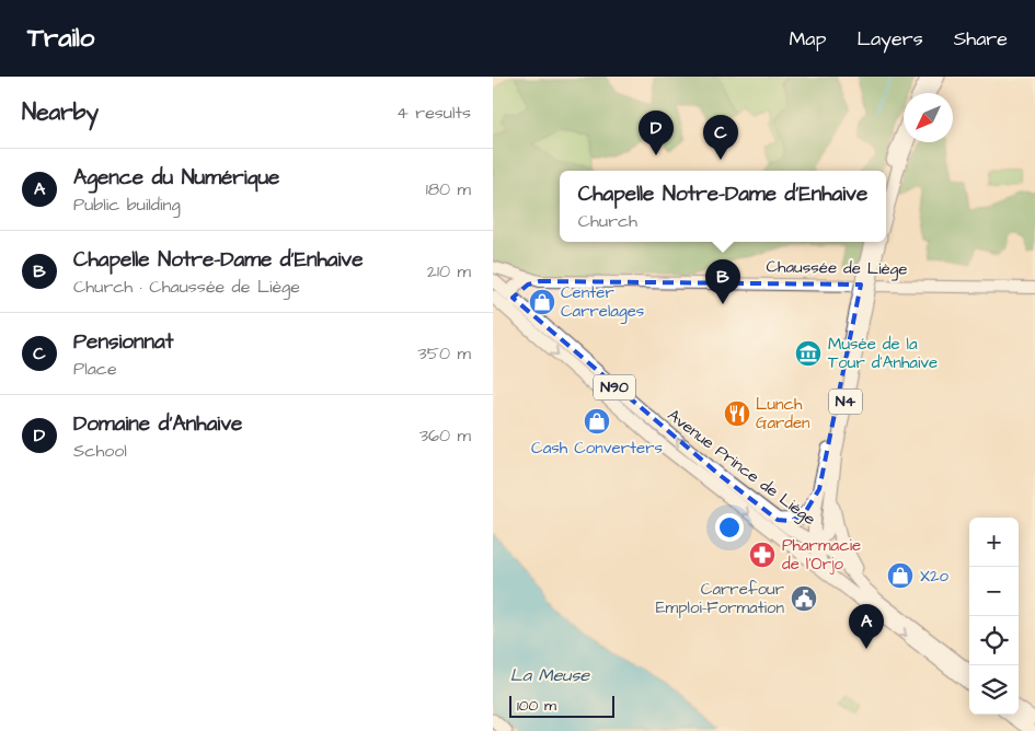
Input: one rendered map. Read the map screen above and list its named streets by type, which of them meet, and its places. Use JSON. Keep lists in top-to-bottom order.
{
  "streets": {
    "main road": ["N90", "N4", "Avenue Prince de Liège"],
    "street": ["Chaussée de Liège"]
  },
  "crossings": [
    ["Chaussée de Liège", "Avenue Prince de Liège"],
    ["N90", "Avenue Prince de Liège"],
    ["N4", "Avenue Prince de Liège"]
  ],
  "water": ["La Meuse"],
  "places": {
    "shop": ["Center Carrelages", "Cash Converters", "X2o"],
    "museum": ["Musée de la Tour d’Anhaive"],
    "restaurant": ["Lunch Garden"],
    "pharmacy": ["Pharmacie de l'Orjo"],
    "public building": ["Carrefour Emploi-Formation"]
  },
  "scale_bar": "100 m",
  "north": "bottom left",
  "page": {
    "header": "Trailo",
    "nav": ["Map", "Layers", "Share"],
    "heading": ["Nearby", "4 results"],
    "pins": [
      "D",
      "C",
      "B",
      "A"
    ],
    "list": [
      {
        "mark": "A",
        "name": "Agence du Numérique",
        "note": "Public building",
        "value": "180 m"
      },
      {
        "mark": "B",
        "name": "Chapelle Notre-Dame d'Enhaive",
        "note": "Church · Chaussée de Liège",
        "value": "210 m"
      },
      {
        "mark": "C",
        "name": "Pensionnat",
        "note": "Place",
        "value": "350 m"
      },
      {
        "mark": "D",
        "name": "Domaine d'Anhaive",
        "note": "School",
        "value": "360 m"
      }
    ],
    "popup": ["Chapelle Notre-Dame d'Enhaive", "Church"],
    "map_buttons": ["+", "−"],
    "scale": "100 m"
  }
}
